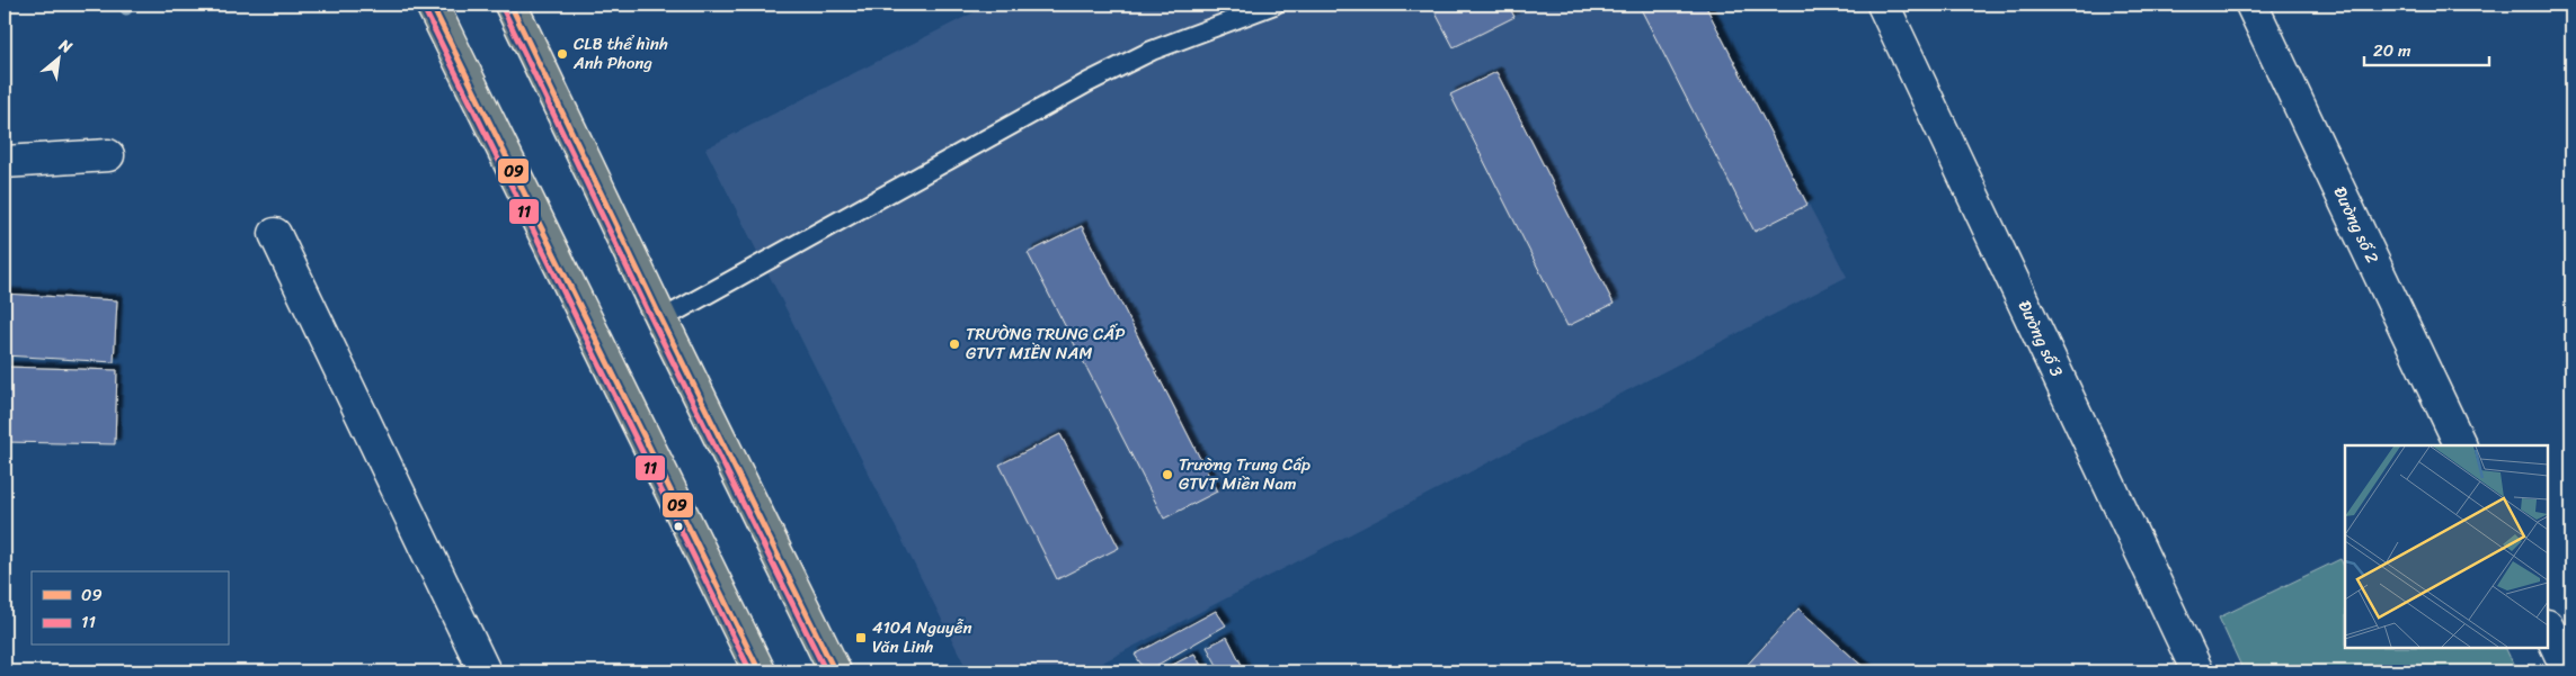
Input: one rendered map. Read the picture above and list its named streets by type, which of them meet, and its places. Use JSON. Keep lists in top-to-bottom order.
{
  "streets": {
    "street": ["Đường số 2", "Đường số 3"]
  },
  "places": {
    "other": ["CLB thể hình Anh Phong", "TRƯỜNG TRUNG CẤP GTVT MIỀN NAM", "Trường Trung Cấp GTVT Miền Nam"],
    "transit": ["410A Nguyễn Văn Linh"]
  },
  "lines": ["transit line 09", "transit line 11"],
  "legend": ["09", "11"],
  "scale_bar": "20 m",
  "north": "top right"
}
